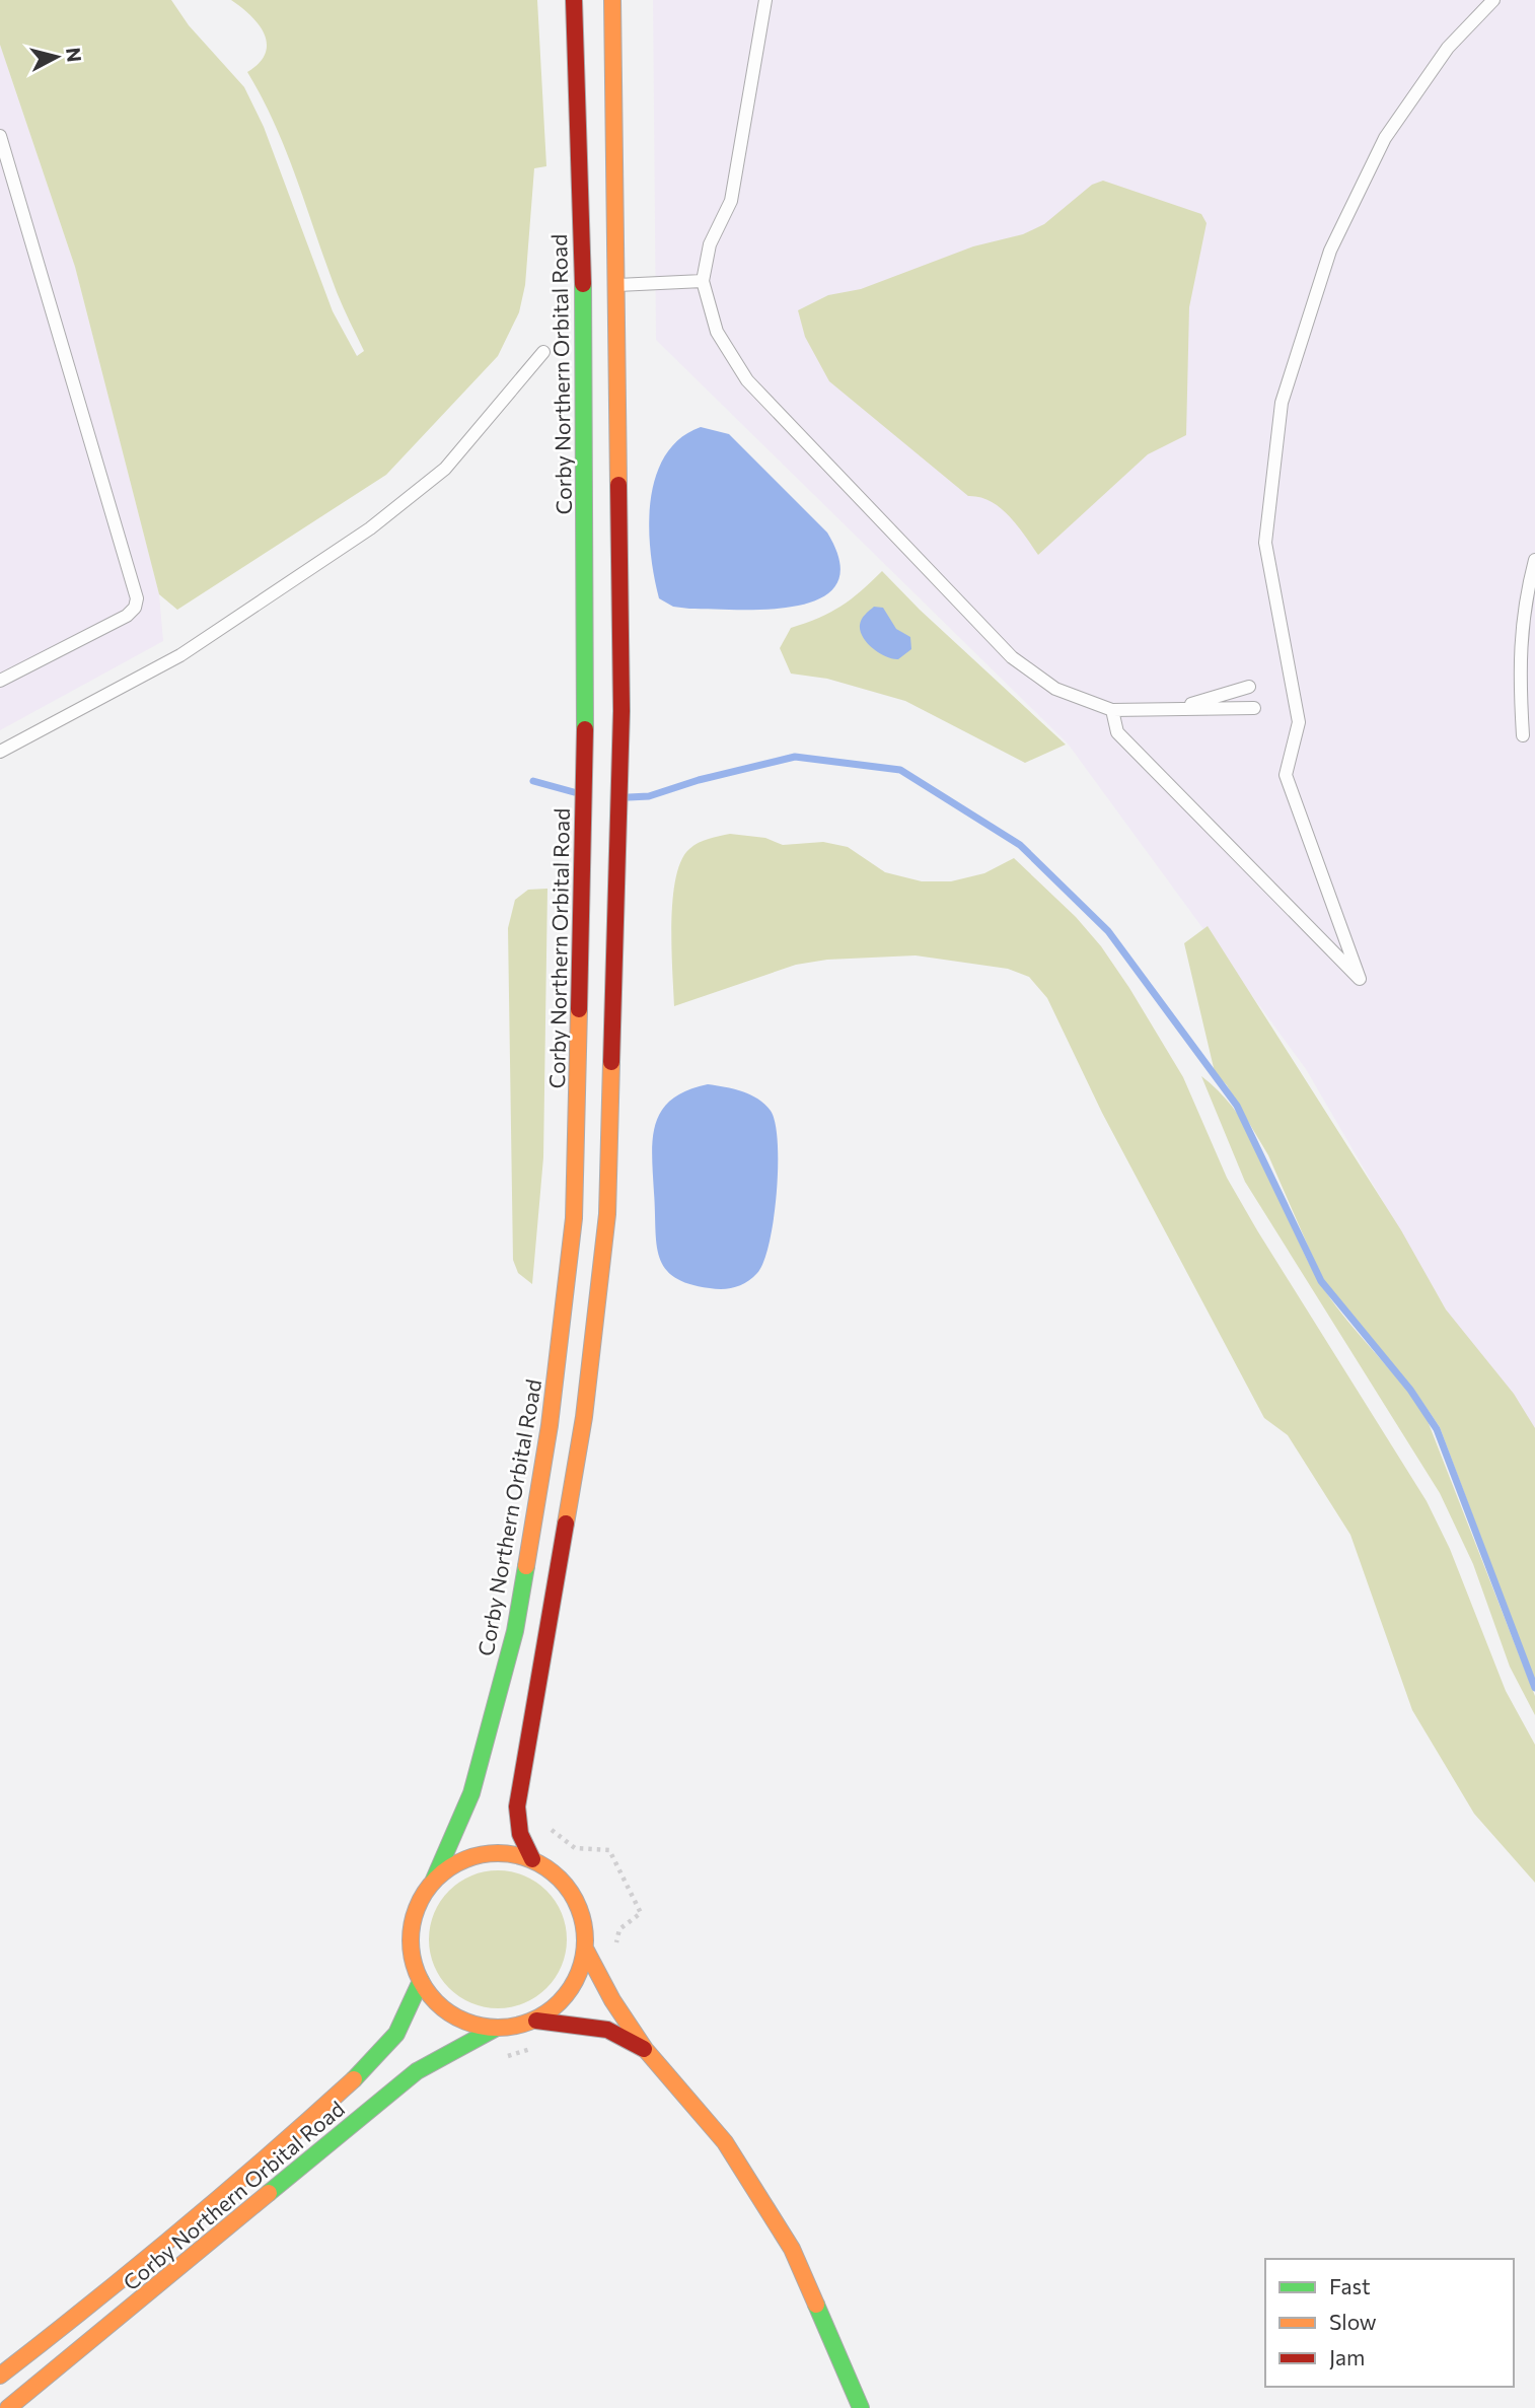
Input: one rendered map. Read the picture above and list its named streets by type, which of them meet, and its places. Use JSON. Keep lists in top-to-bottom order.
{
  "streets": {
    "street": ["Corby Northern Orbital Road"]
  },
  "legend": ["Fast", "Slow", "Jam"],
  "north": "right"
}
